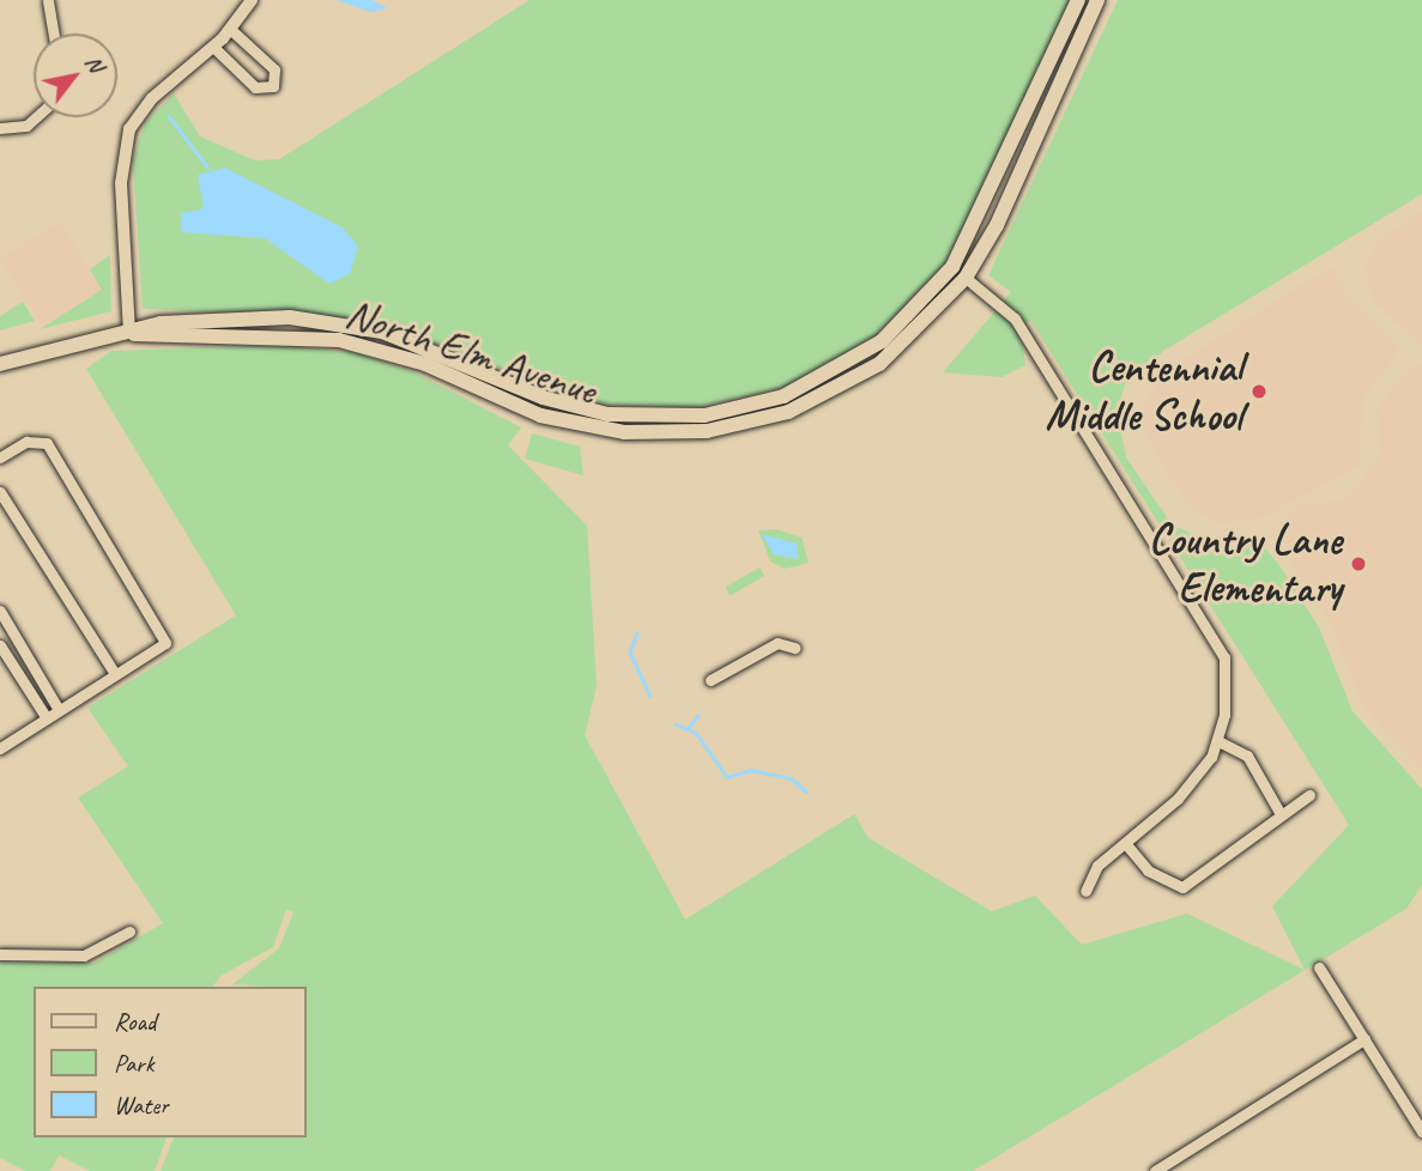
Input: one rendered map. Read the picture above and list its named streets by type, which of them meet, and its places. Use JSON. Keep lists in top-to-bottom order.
{
  "streets": {
    "main road": ["North Elm Avenue"]
  },
  "places": ["Centennial Middle School", "Country Lane Elementary"],
  "legend": ["Road", "Park", "Water"],
  "north": "top right"
}
